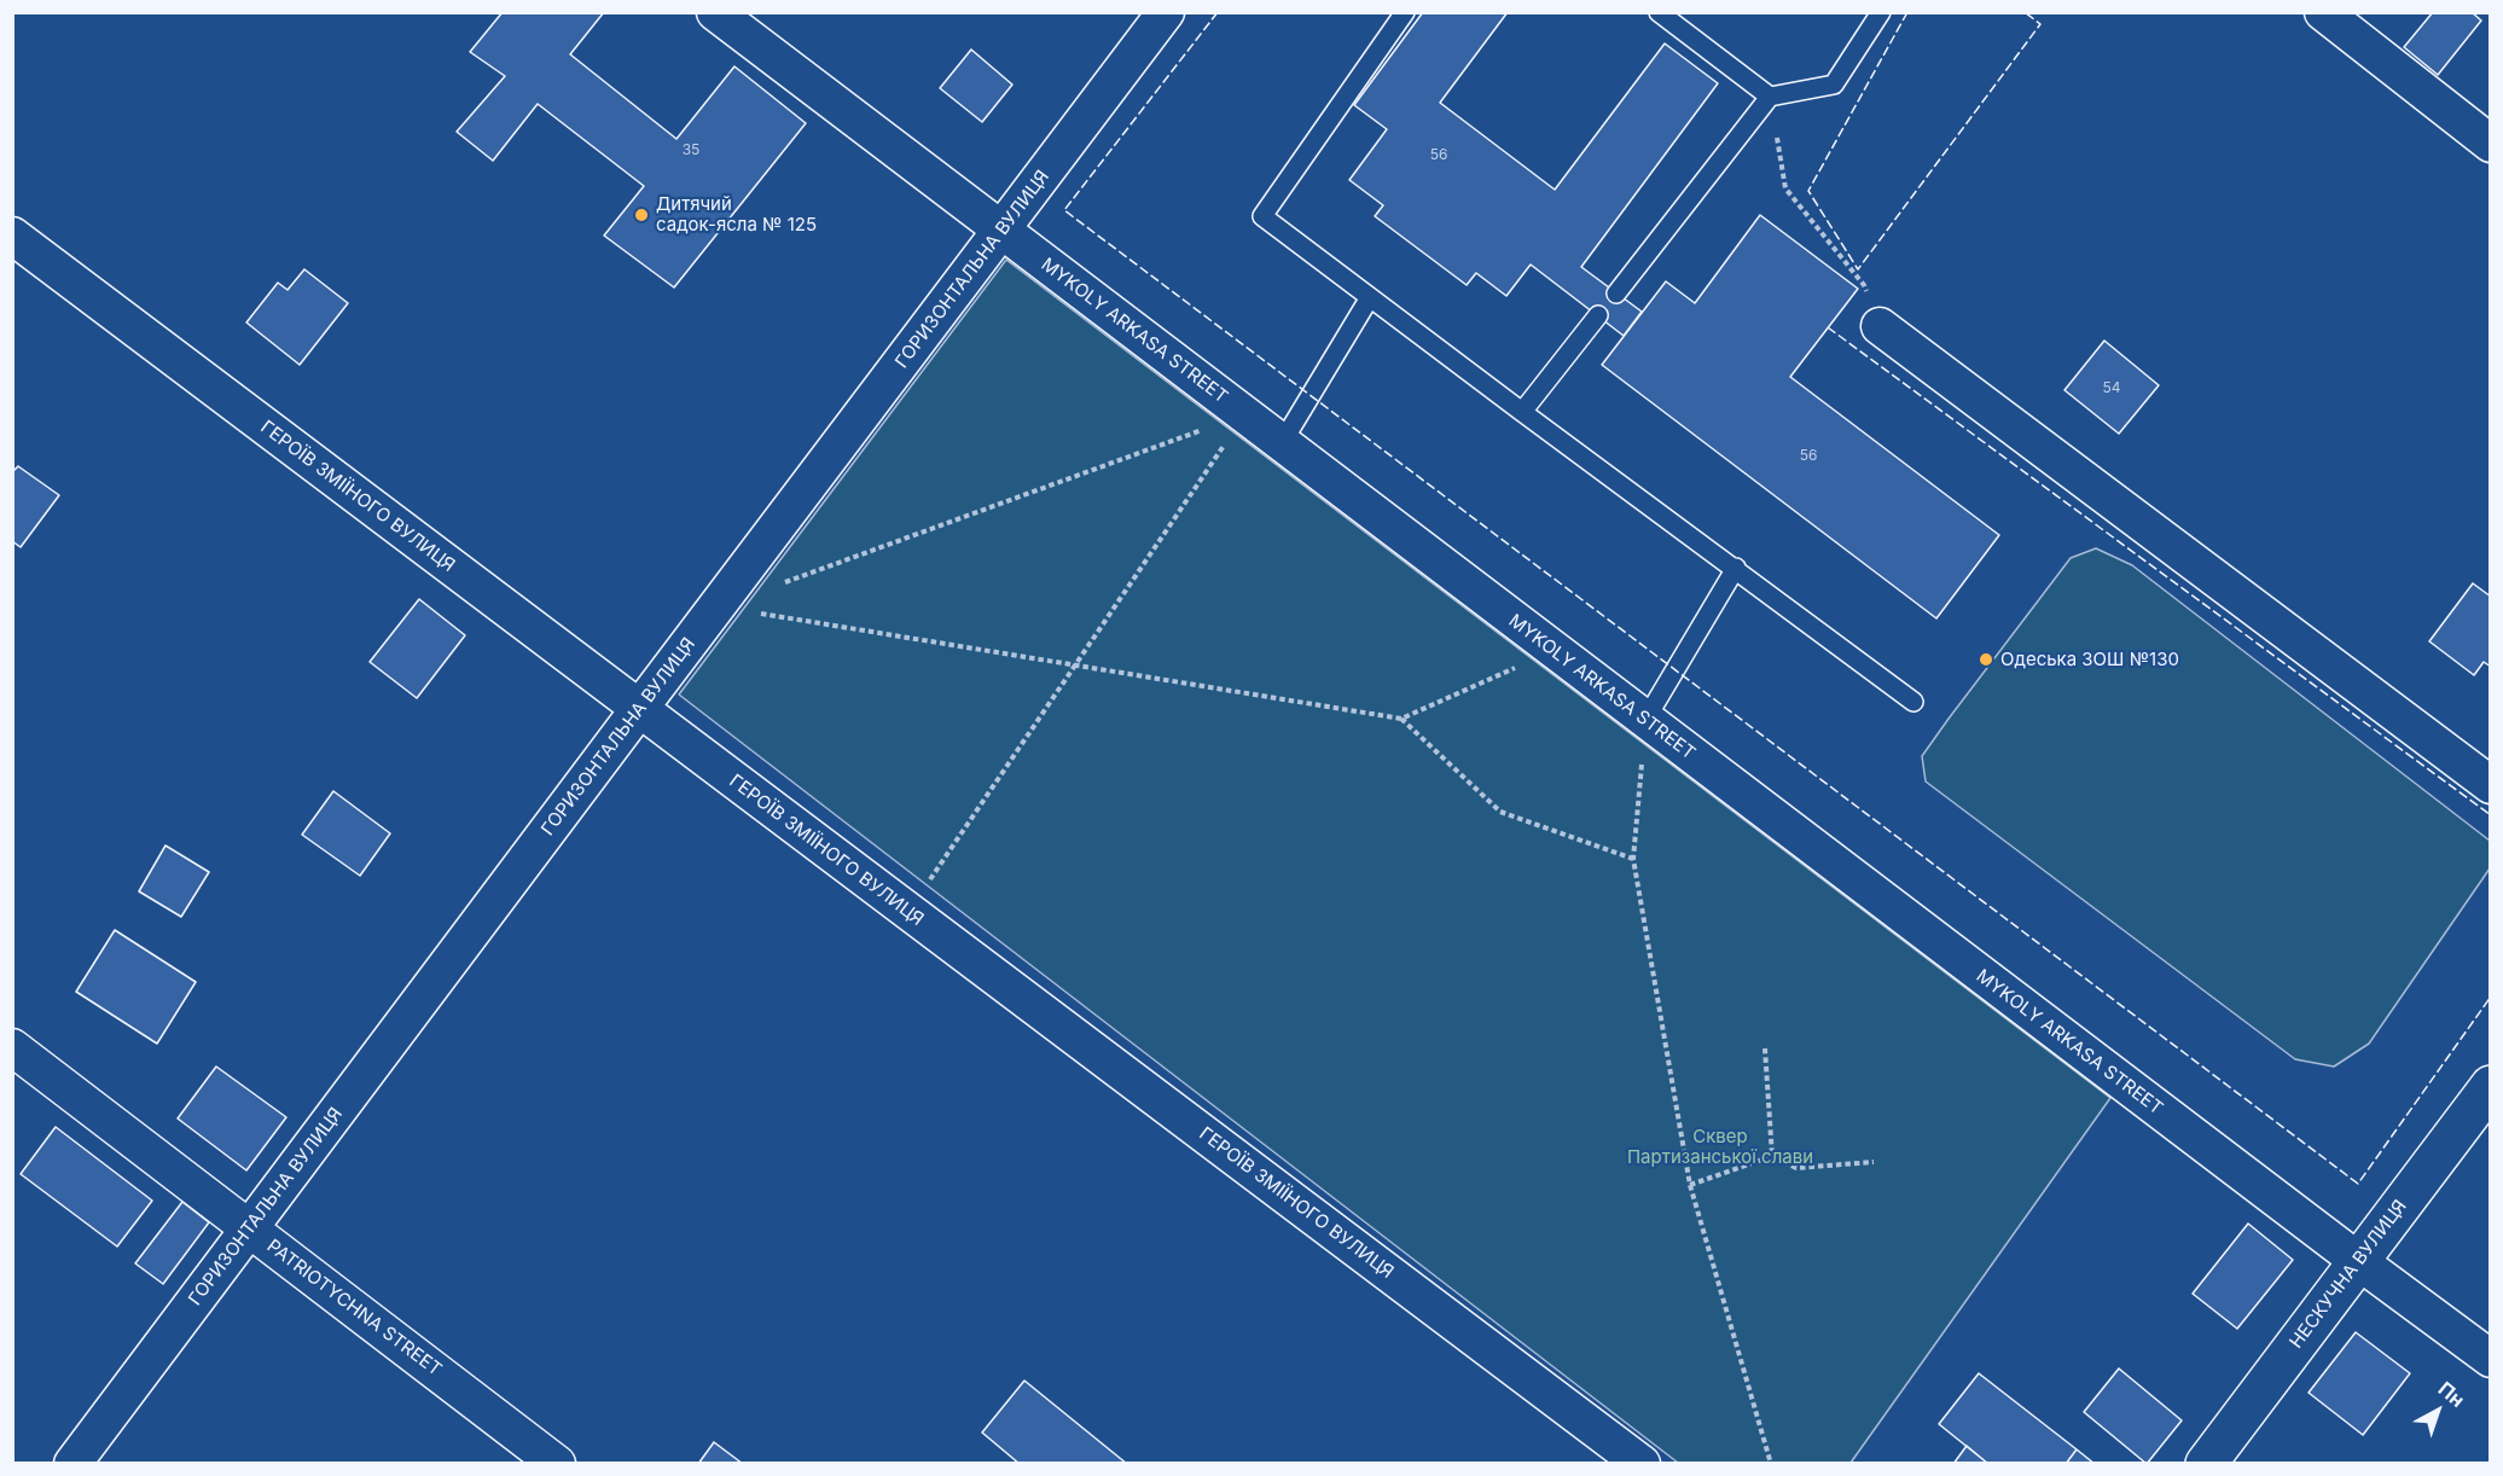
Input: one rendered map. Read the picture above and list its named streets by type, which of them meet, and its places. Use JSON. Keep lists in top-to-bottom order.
{
  "streets": {
    "street": [
      "ГОРИЗОНТАЛЬНА ВУЛИЦЯ",
      "MYKOLY ARKASA STREET",
      "ГЕРОЇВ ЗМІЇНОГО ВУЛИЦЯ",
      "НЕСКУЧНА ВУЛИЦЯ",
      "PATRIOTYCHNA STREET"
    ]
  },
  "crossings": [
    ["ГОРИЗОНТАЛЬНА ВУЛИЦЯ", "MYKOLY ARKASA STREET"],
    ["ГОРИЗОНТАЛЬНА ВУЛИЦЯ", "ГЕРОЇВ ЗМІЇНОГО ВУЛИЦЯ"],
    ["ГОРИЗОНТАЛЬНА ВУЛИЦЯ", "PATRIOTYCHNA STREET"],
    ["MYKOLY ARKASA STREET", "НЕСКУЧНА ВУЛИЦЯ"]
  ],
  "parks": ["Сквер Партизанської слави"],
  "places": ["Дитячий садок-ясла № 125", "Одеська ЗОШ №130"],
  "house_numbers": [
    "35",
    "56",
    "54",
    "56"
  ],
  "north": "top right"
}
